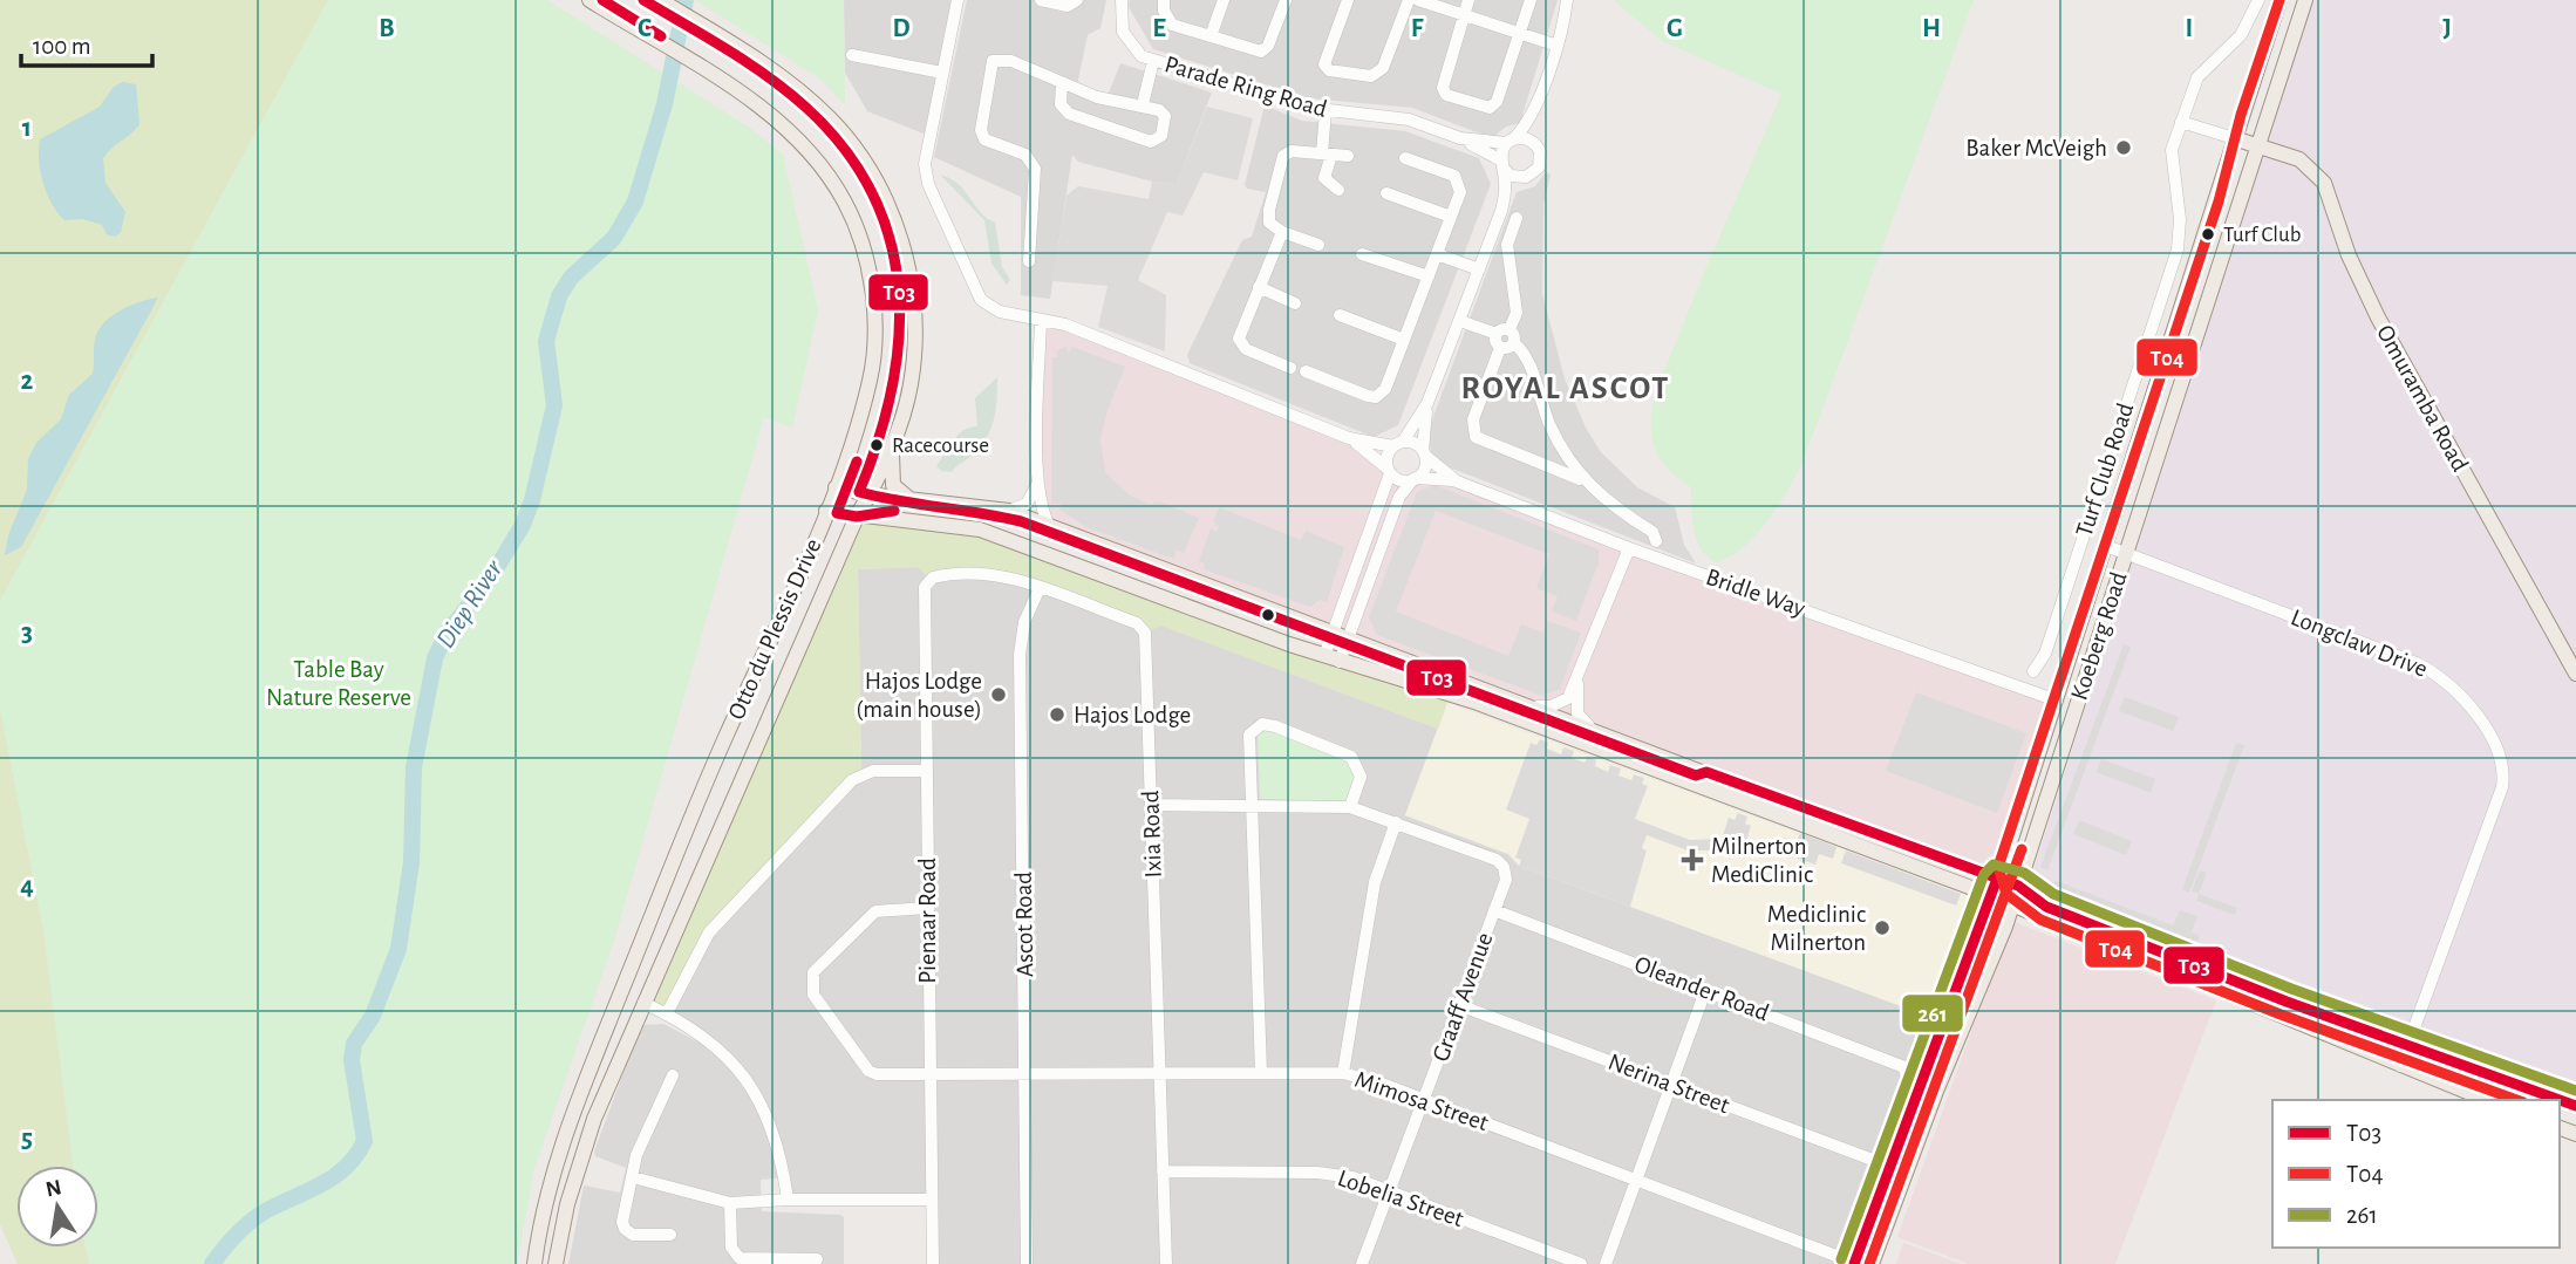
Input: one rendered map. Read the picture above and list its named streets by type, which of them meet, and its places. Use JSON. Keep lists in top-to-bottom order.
{
  "streets": {
    "main road": ["Omuramba Road", "Otto du Plessis Drive", "Koeberg Road"],
    "street": [
      "Parade Ring Road",
      "Turf Club Road",
      "Bridle Way",
      "Longclaw Drive",
      "Ixia Road",
      "Pienaar Road",
      "Ascot Road",
      "Oleander Road",
      "Graaff Avenue",
      "Nerina Street",
      "Mimosa Street",
      "Lobelia Street"
    ]
  },
  "crossings": [
    ["Omuramba Road", "Koeberg Road"],
    ["Bridle Way", "Koeberg Road"],
    ["Koeberg Road", "Longclaw Drive"],
    ["Koeberg Road", "Mimosa Street"],
    ["Ixia Road", "Pienaar Road"],
    ["Ixia Road", "Ascot Road"],
    ["Ixia Road", "Mimosa Street"],
    ["Ixia Road", "Lobelia Street"],
    ["Pienaar Road", "Mimosa Street"],
    ["Ascot Road", "Mimosa Street"],
    ["Oleander Road", "Graaff Avenue"],
    ["Oleander Road", "Nerina Street"],
    ["Graaff Avenue", "Nerina Street"],
    ["Graaff Avenue", "Mimosa Street"],
    ["Graaff Avenue", "Lobelia Street"]
  ],
  "districts": ["ROYAL ASCOT"],
  "water": ["Diep River"],
  "parks": ["Table Bay Nature Reserve"],
  "places": {
    "other": [
      "Baker McVeigh",
      "Turf Club",
      "Racecourse",
      "Hajos Lodge (main house)",
      "Hajos Lodge",
      "Mediclinic Milnerton"
    ],
    "health": ["Milnerton MediClinic"]
  },
  "lines": ["transit line T03", "transit line T04", "transit line 261"],
  "legend": ["T03", "T04", "261"],
  "scale_bar": "100 m",
  "north": "top",
  "grid": {
    "columns": [
      "B",
      "C",
      "D",
      "E",
      "F",
      "G",
      "H",
      "I",
      "J"
    ],
    "rows": [
      "1",
      "2",
      "3",
      "4",
      "5"
    ]
  }
}
